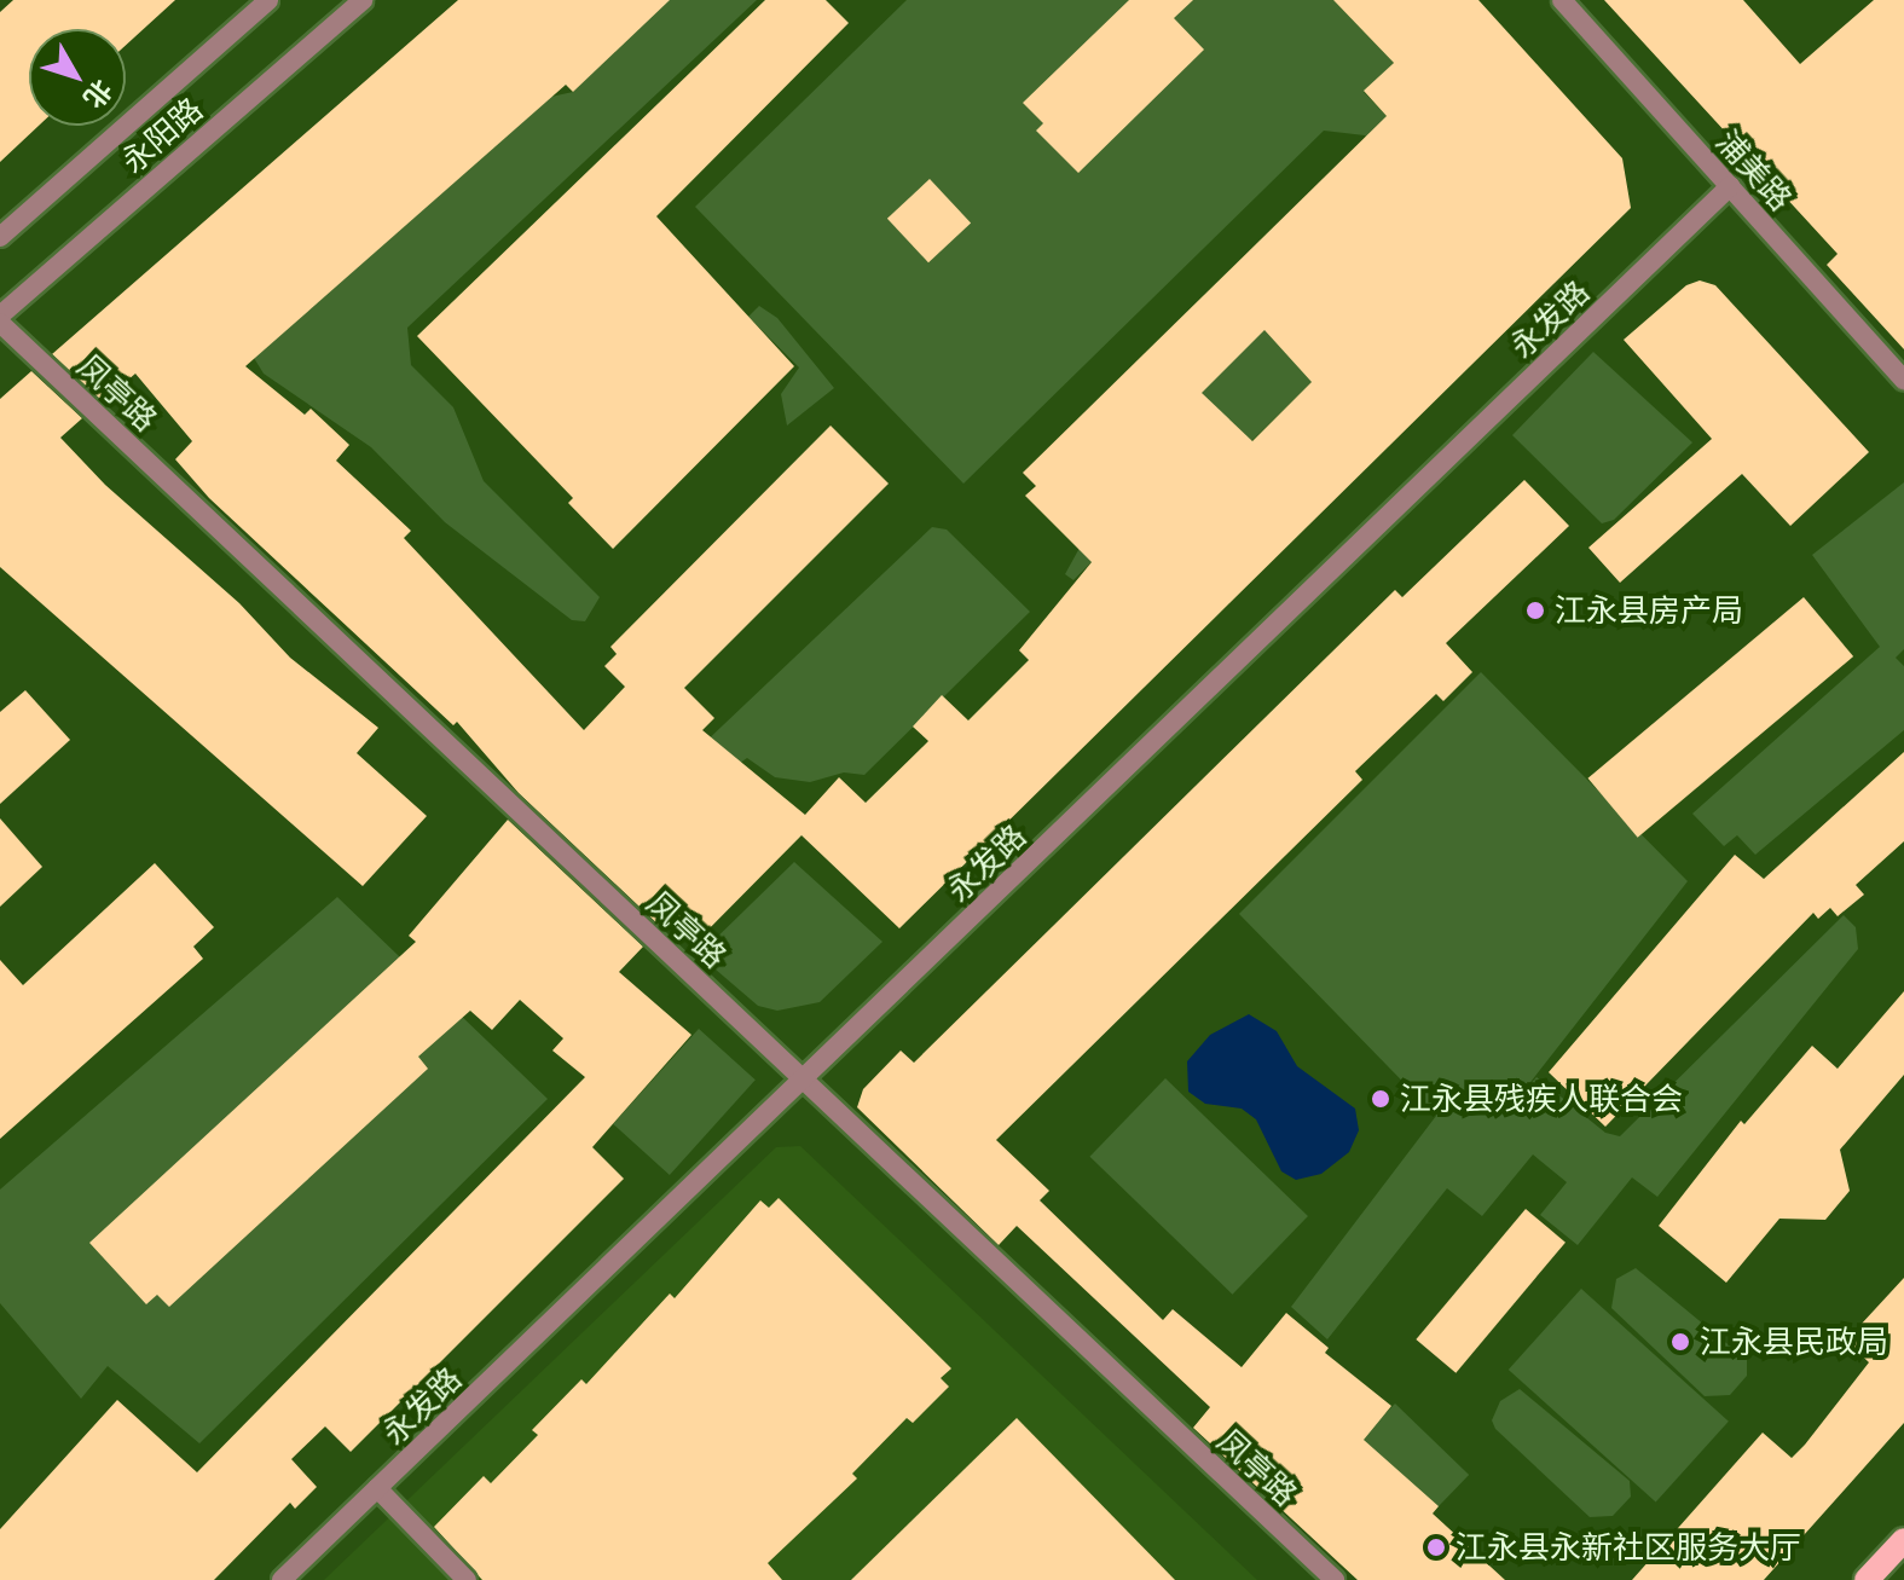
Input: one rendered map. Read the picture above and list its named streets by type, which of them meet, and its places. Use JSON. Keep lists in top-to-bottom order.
{
  "streets": {
    "street": [
      "永阳路",
      "浦美路",
      "永发路",
      "凤亭路"
    ]
  },
  "crossings": [
    ["永阳路", "凤亭路"],
    ["浦美路", "永发路"],
    ["永发路", "凤亭路"]
  ],
  "places": [
    "江永县房产局",
    "江永县残疾人联合会",
    "江永县民政局",
    "江永县永新社区服务大厅"
  ],
  "north": "bottom right"
}
